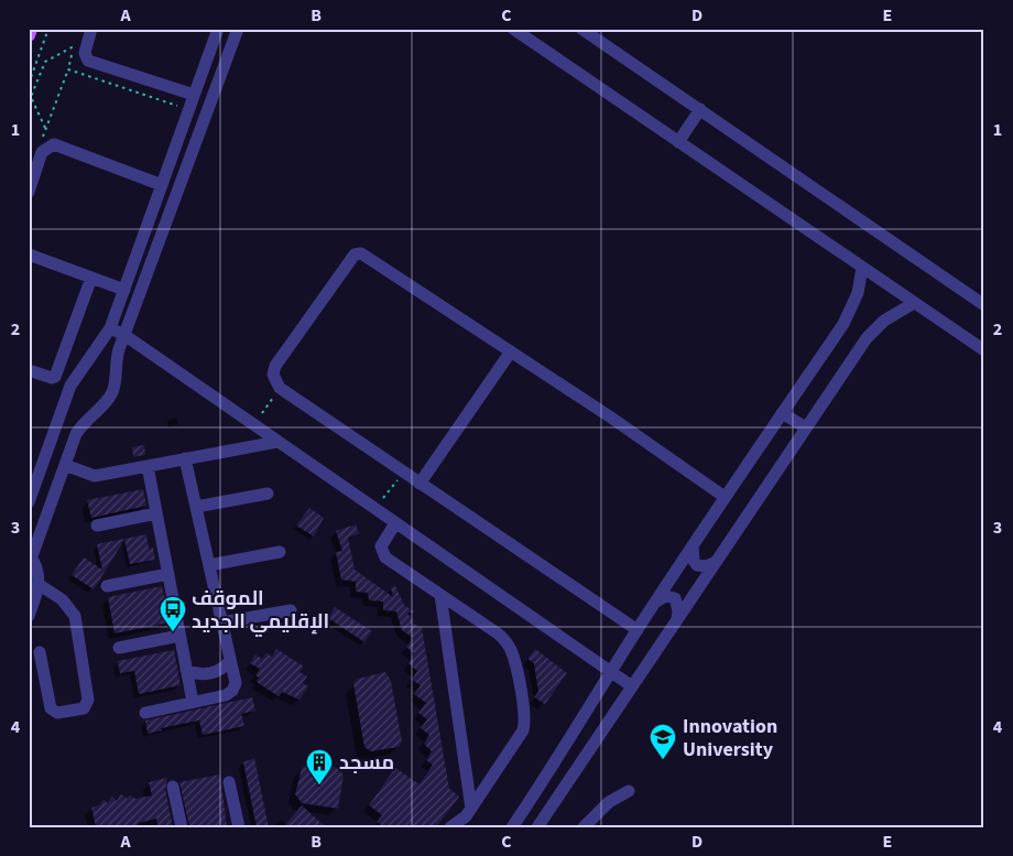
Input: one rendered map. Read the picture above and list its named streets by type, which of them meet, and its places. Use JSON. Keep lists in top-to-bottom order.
{
  "places": {
    "bus stop": ["الموقف الإقليمي الجديد"],
    "school or university": ["Innovation University"],
    "building": ["مسجد"]
  },
  "grid": {
    "columns": [
      "A",
      "B",
      "C",
      "D",
      "E"
    ],
    "rows": [
      "1",
      "2",
      "3",
      "4"
    ]
  }
}
